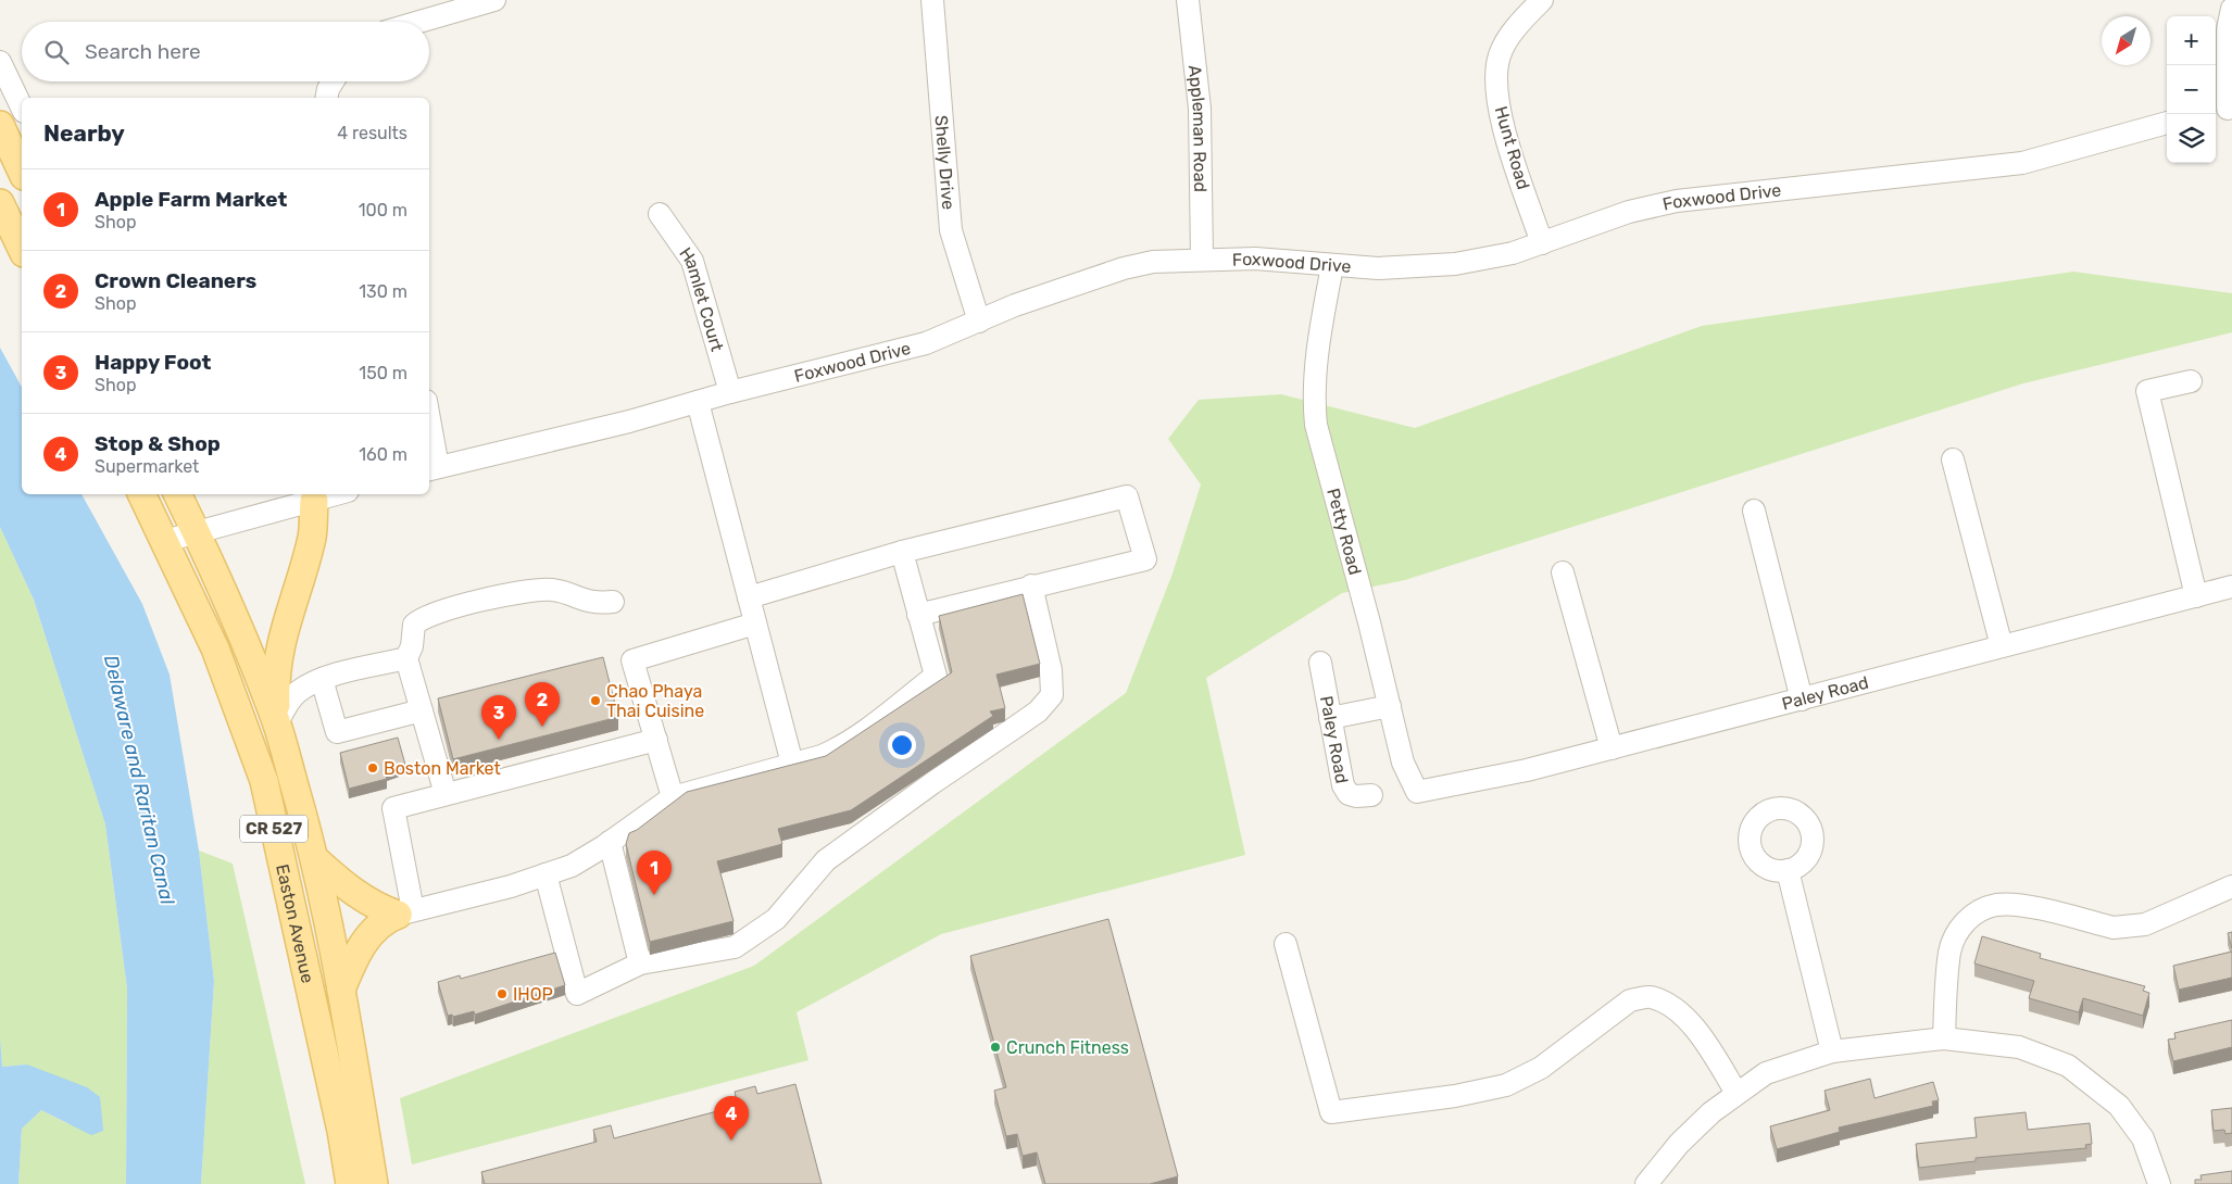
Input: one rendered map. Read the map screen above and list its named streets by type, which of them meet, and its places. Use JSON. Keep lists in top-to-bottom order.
{
  "streets": {
    "main road": ["CR 527", "Easton Avenue"],
    "street": [
      "Appleman Road",
      "Hunt Road",
      "Shelly Drive",
      "Foxwood Drive",
      "Hamlet Court",
      "Petty Road",
      "Paley Road"
    ]
  },
  "crossings": [
    ["Appleman Road", "Foxwood Drive"],
    ["Hunt Road", "Foxwood Drive"],
    ["Shelly Drive", "Foxwood Drive"],
    ["Foxwood Drive", "Hamlet Court"],
    ["Foxwood Drive", "Petty Road"],
    ["Petty Road", "Paley Road"]
  ],
  "water": ["Delaware and Raritan Canal"],
  "places": [
    "Chao Phaya Thai Cuisine",
    "Boston Market",
    "IHOP",
    "Crunch Fitness"
  ],
  "north": "bottom left",
  "page": {
    "map_buttons": ["+", "−"],
    "search": "Search here",
    "heading": ["Nearby", "4 results"],
    "list": [
      {
        "mark": "1",
        "name": "Apple Farm Market",
        "note": "Shop",
        "value": "100 m"
      },
      {
        "mark": "2",
        "name": "Crown Cleaners",
        "note": "Shop",
        "value": "130 m"
      },
      {
        "mark": "3",
        "name": "Happy Foot",
        "note": "Shop",
        "value": "150 m"
      },
      {
        "mark": "4",
        "name": "Stop & Shop",
        "note": "Supermarket",
        "value": "160 m"
      }
    ],
    "pins": [
      "2",
      "3",
      "1",
      "4"
    ]
  }
}
